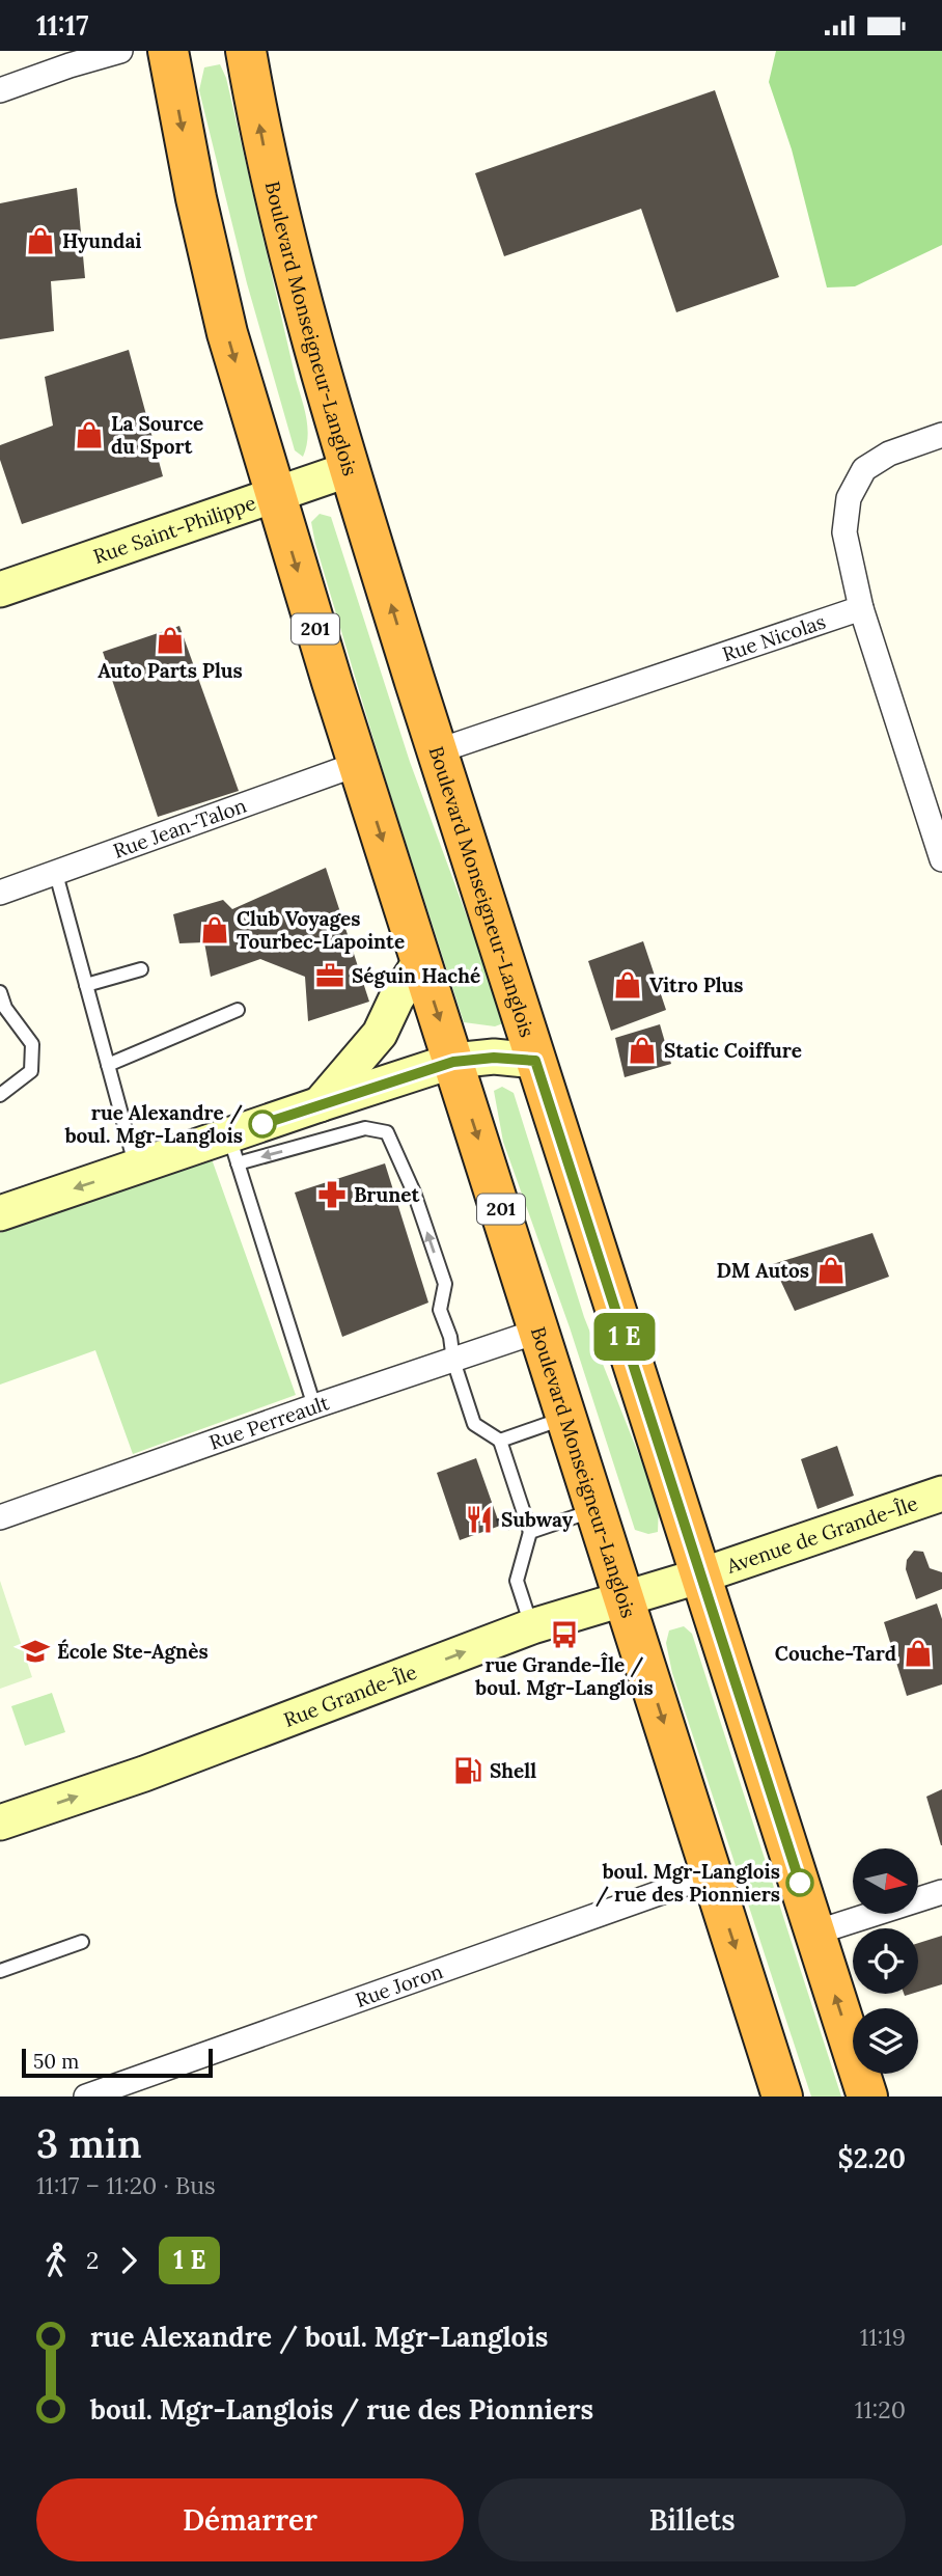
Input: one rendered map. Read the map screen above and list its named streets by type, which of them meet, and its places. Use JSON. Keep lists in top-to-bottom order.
{
  "streets": {
    "highway": ["Boulevard Monseigneur-Langlois", "201"],
    "main road": ["Rue Saint-Philippe", "Avenue de Grande-Île", "Rue Grande-Île"],
    "street": [
      "Rue Nicolas",
      "Rue Jean-Talon",
      "Rue Perreault",
      "Rue Joron"
    ]
  },
  "crossings": [
    ["Boulevard Monseigneur-Langlois", "Rue Saint-Philippe"],
    ["Boulevard Monseigneur-Langlois", "Rue Nicolas"],
    ["Boulevard Monseigneur-Langlois", "Rue Jean-Talon"],
    ["Boulevard Monseigneur-Langlois", "Rue Perreault"],
    ["Boulevard Monseigneur-Langlois", "Avenue de Grande-Île"],
    ["Boulevard Monseigneur-Langlois", "Rue Grande-Île"],
    ["Boulevard Monseigneur-Langlois", "Rue Joron"],
    ["Avenue de Grande-Île", "Rue Grande-Île"]
  ],
  "one_way": ["Rue Grande-Île"],
  "places": {
    "shop": [
      "Hyundai",
      "La Source du Sport",
      "Auto Parts Plus",
      "Club Voyages Tourbec-Lapointe",
      "Vitro Plus",
      "Static Coiffure",
      "DM Autos",
      "Couche-Tard"
    ],
    "office": ["Séguin Haché"],
    "other": ["rue Alexandre / boul. Mgr-Langlois", "boul. Mgr-Langlois / rue des Pionniers"],
    "pharmacy": ["Brunet"],
    "restaurant": ["Subway"],
    "bus stop": ["rue Grande-Île / boul. Mgr-Langlois"],
    "school or university": ["École Ste-Agnès"],
    "fuel station": ["Shell"]
  },
  "scale_bar": "50 m",
  "north": "right",
  "page": {
    "status": "11:17",
    "on_map": "1 E",
    "scale": "50 m",
    "heading": ["3 min", "11:17 – 11:20 · Bus", "$2.20"],
    "legs": ["2", "1 E"],
    "list": [
      {
        "name": "rue Alexandre / boul. Mgr-Langlois",
        "value": "11:19"
      },
      {
        "name": "boul. Mgr-Langlois / rue des Pionniers",
        "value": "11:20"
      }
    ],
    "buttons": ["Démarrer", "Billets"]
  }
}
